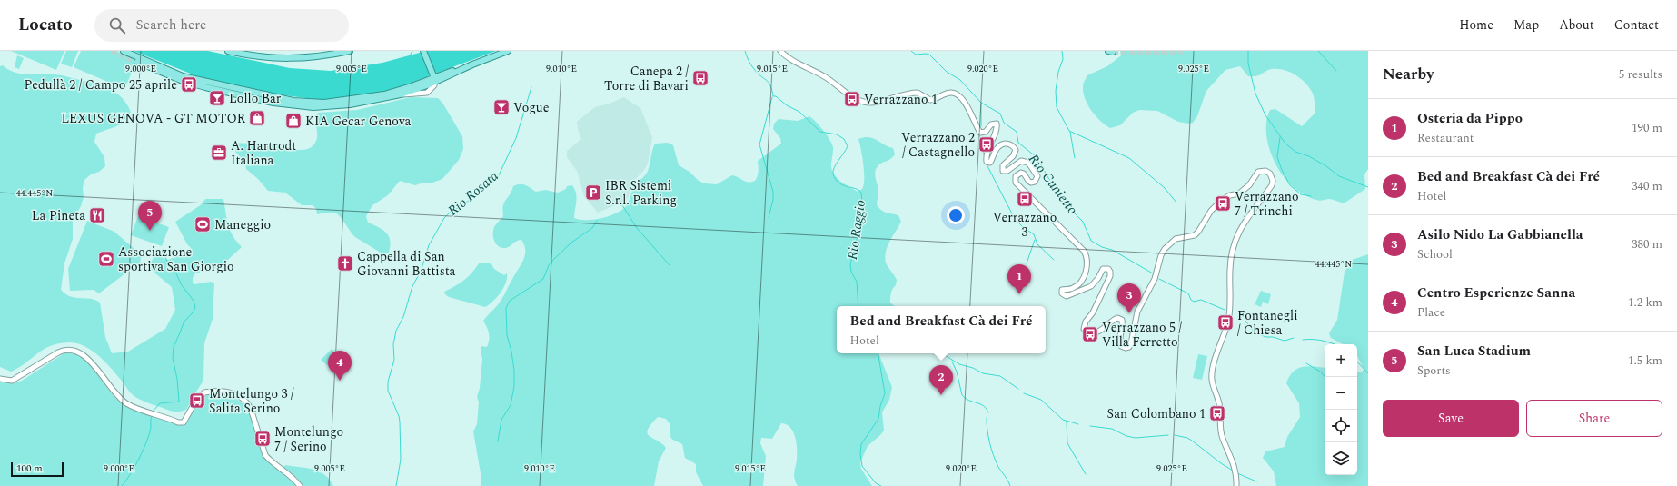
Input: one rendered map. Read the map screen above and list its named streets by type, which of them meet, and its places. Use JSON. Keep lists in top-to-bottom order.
{
  "water": ["Rio Cunietto", "Rio Rosata", "Rio Raggio"],
  "places": {
    "bus stop": [
      "Canepa 2 / Torre di Bavari",
      "Pedullà 2 / Campo 25 aprile",
      "Verrazzano 1",
      "Verrazzano 2 / Castagnello",
      "Verrazzano 3",
      "Verrazzano 7 / Trinchi",
      "Fontanegli / Chiesa",
      "Verrazzano 5 / Villa Ferretto",
      "Montelungo 3 / Salita Serino",
      "San Colombano 1",
      "Montelungo 7 / Serino"
    ],
    "bar": ["Lollo Bar", "Vogue"],
    "shop": ["LEXUS GENOVA - GT MOTOR", "KIA Gecar Genova"],
    "office": ["A. Hartrodt Italiana"],
    "parking": ["IBR Sistemi S.r.l. Parking"],
    "restaurant": ["La Pineta"],
    "sports": ["Maneggio", "Associazione sportiva San Giorgio"],
    "church": ["Cappella di San Giovanni Battista"]
  },
  "scale_bar": "100 m",
  "page": {
    "header": "Locato",
    "search": "Search here",
    "nav": [
      "Home",
      "Map",
      "About",
      "Contact"
    ],
    "heading": ["Nearby", "5 results"],
    "list": [
      {
        "mark": "1",
        "name": "Osteria da Pippo",
        "note": "Restaurant",
        "value": "190 m"
      },
      {
        "mark": "2",
        "name": "Bed and Breakfast Cà dei Fré",
        "note": "Hotel",
        "value": "340 m"
      },
      {
        "mark": "3",
        "name": "Asilo Nido La Gabbianella",
        "note": "School",
        "value": "380 m"
      },
      {
        "mark": "4",
        "name": "Centro Esperienze Sanna",
        "note": "Place",
        "value": "1.2 km"
      },
      {
        "mark": "5",
        "name": "San Luca Stadium",
        "note": "Sports",
        "value": "1.5 km"
      }
    ],
    "pins": [
      "5",
      "1",
      "3",
      "4",
      "2"
    ],
    "popup": ["Bed and Breakfast Cà dei Fré", "Hotel"],
    "map_buttons": ["+", "−"],
    "buttons": ["Save", "Share"],
    "scale": "100 m"
  },
  "coordinates": [
    "9.000°E",
    "9.005°E",
    "9.010°E",
    "9.015°E",
    "9.020°E",
    "9.025°E",
    "44.445°N"
  ]
}
